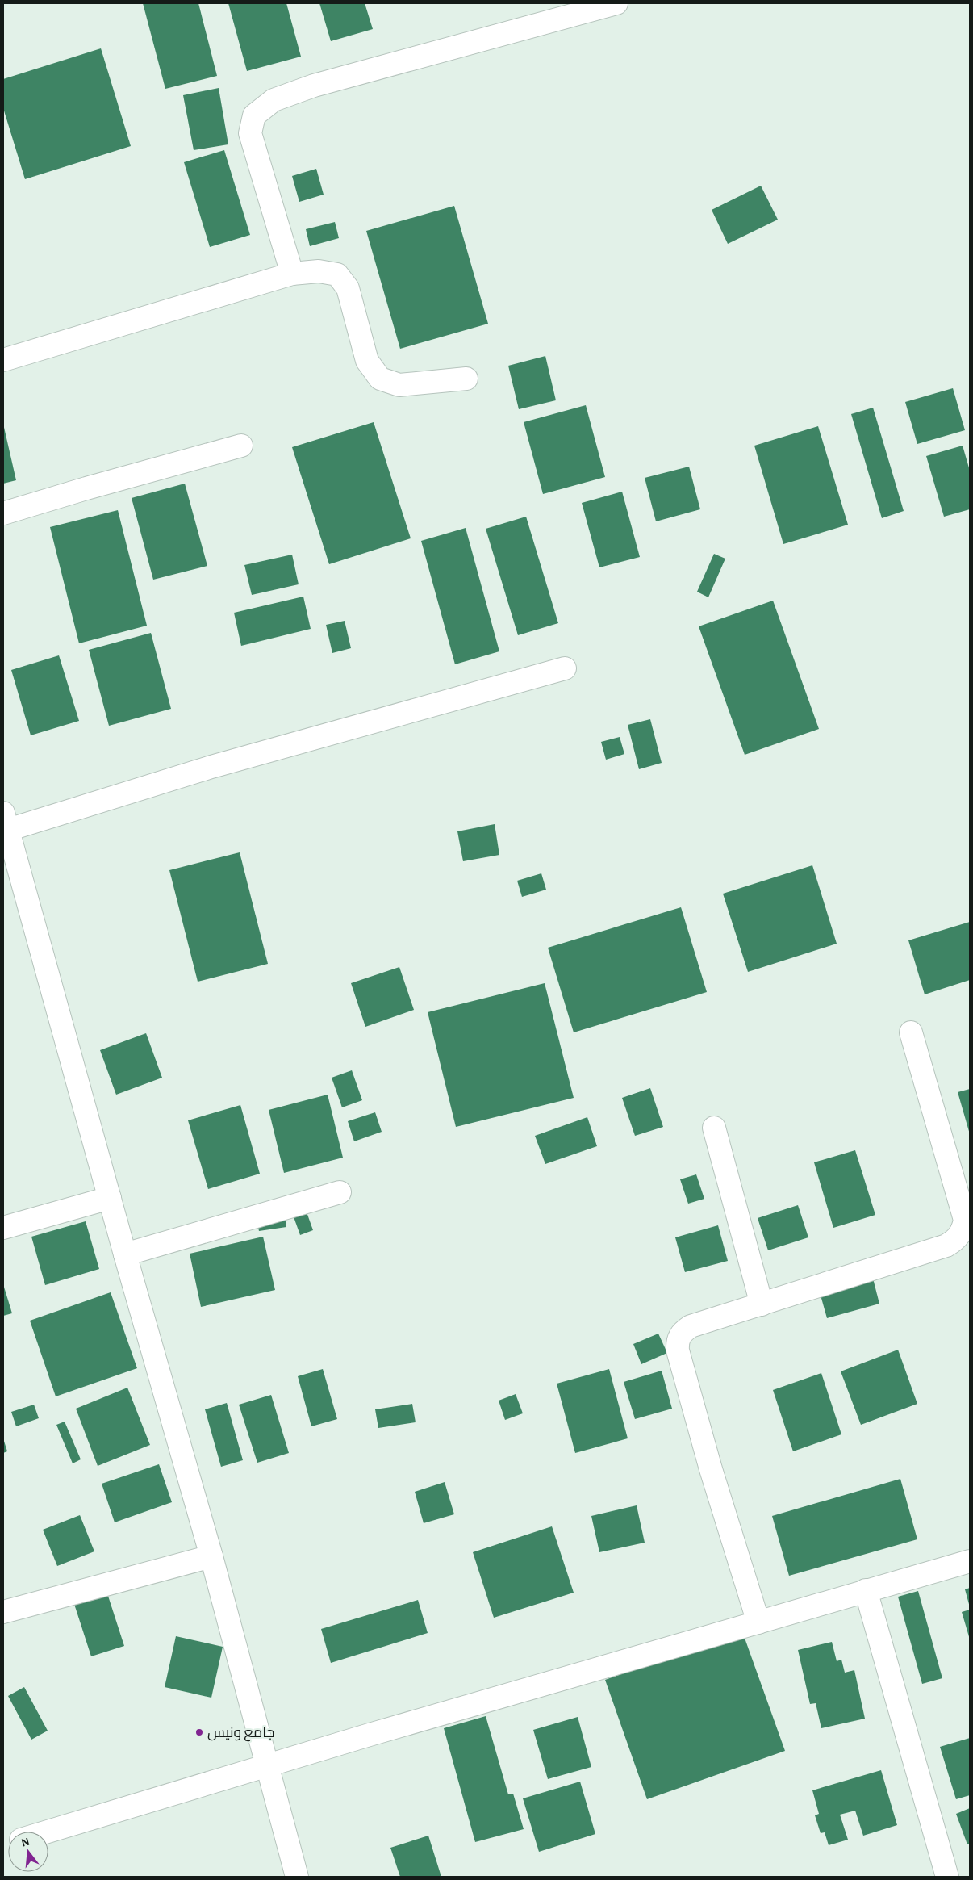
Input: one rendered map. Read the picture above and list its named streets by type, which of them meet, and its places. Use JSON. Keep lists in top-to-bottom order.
{
  "places": ["جامع ونيس"],
  "north": "top"
}
